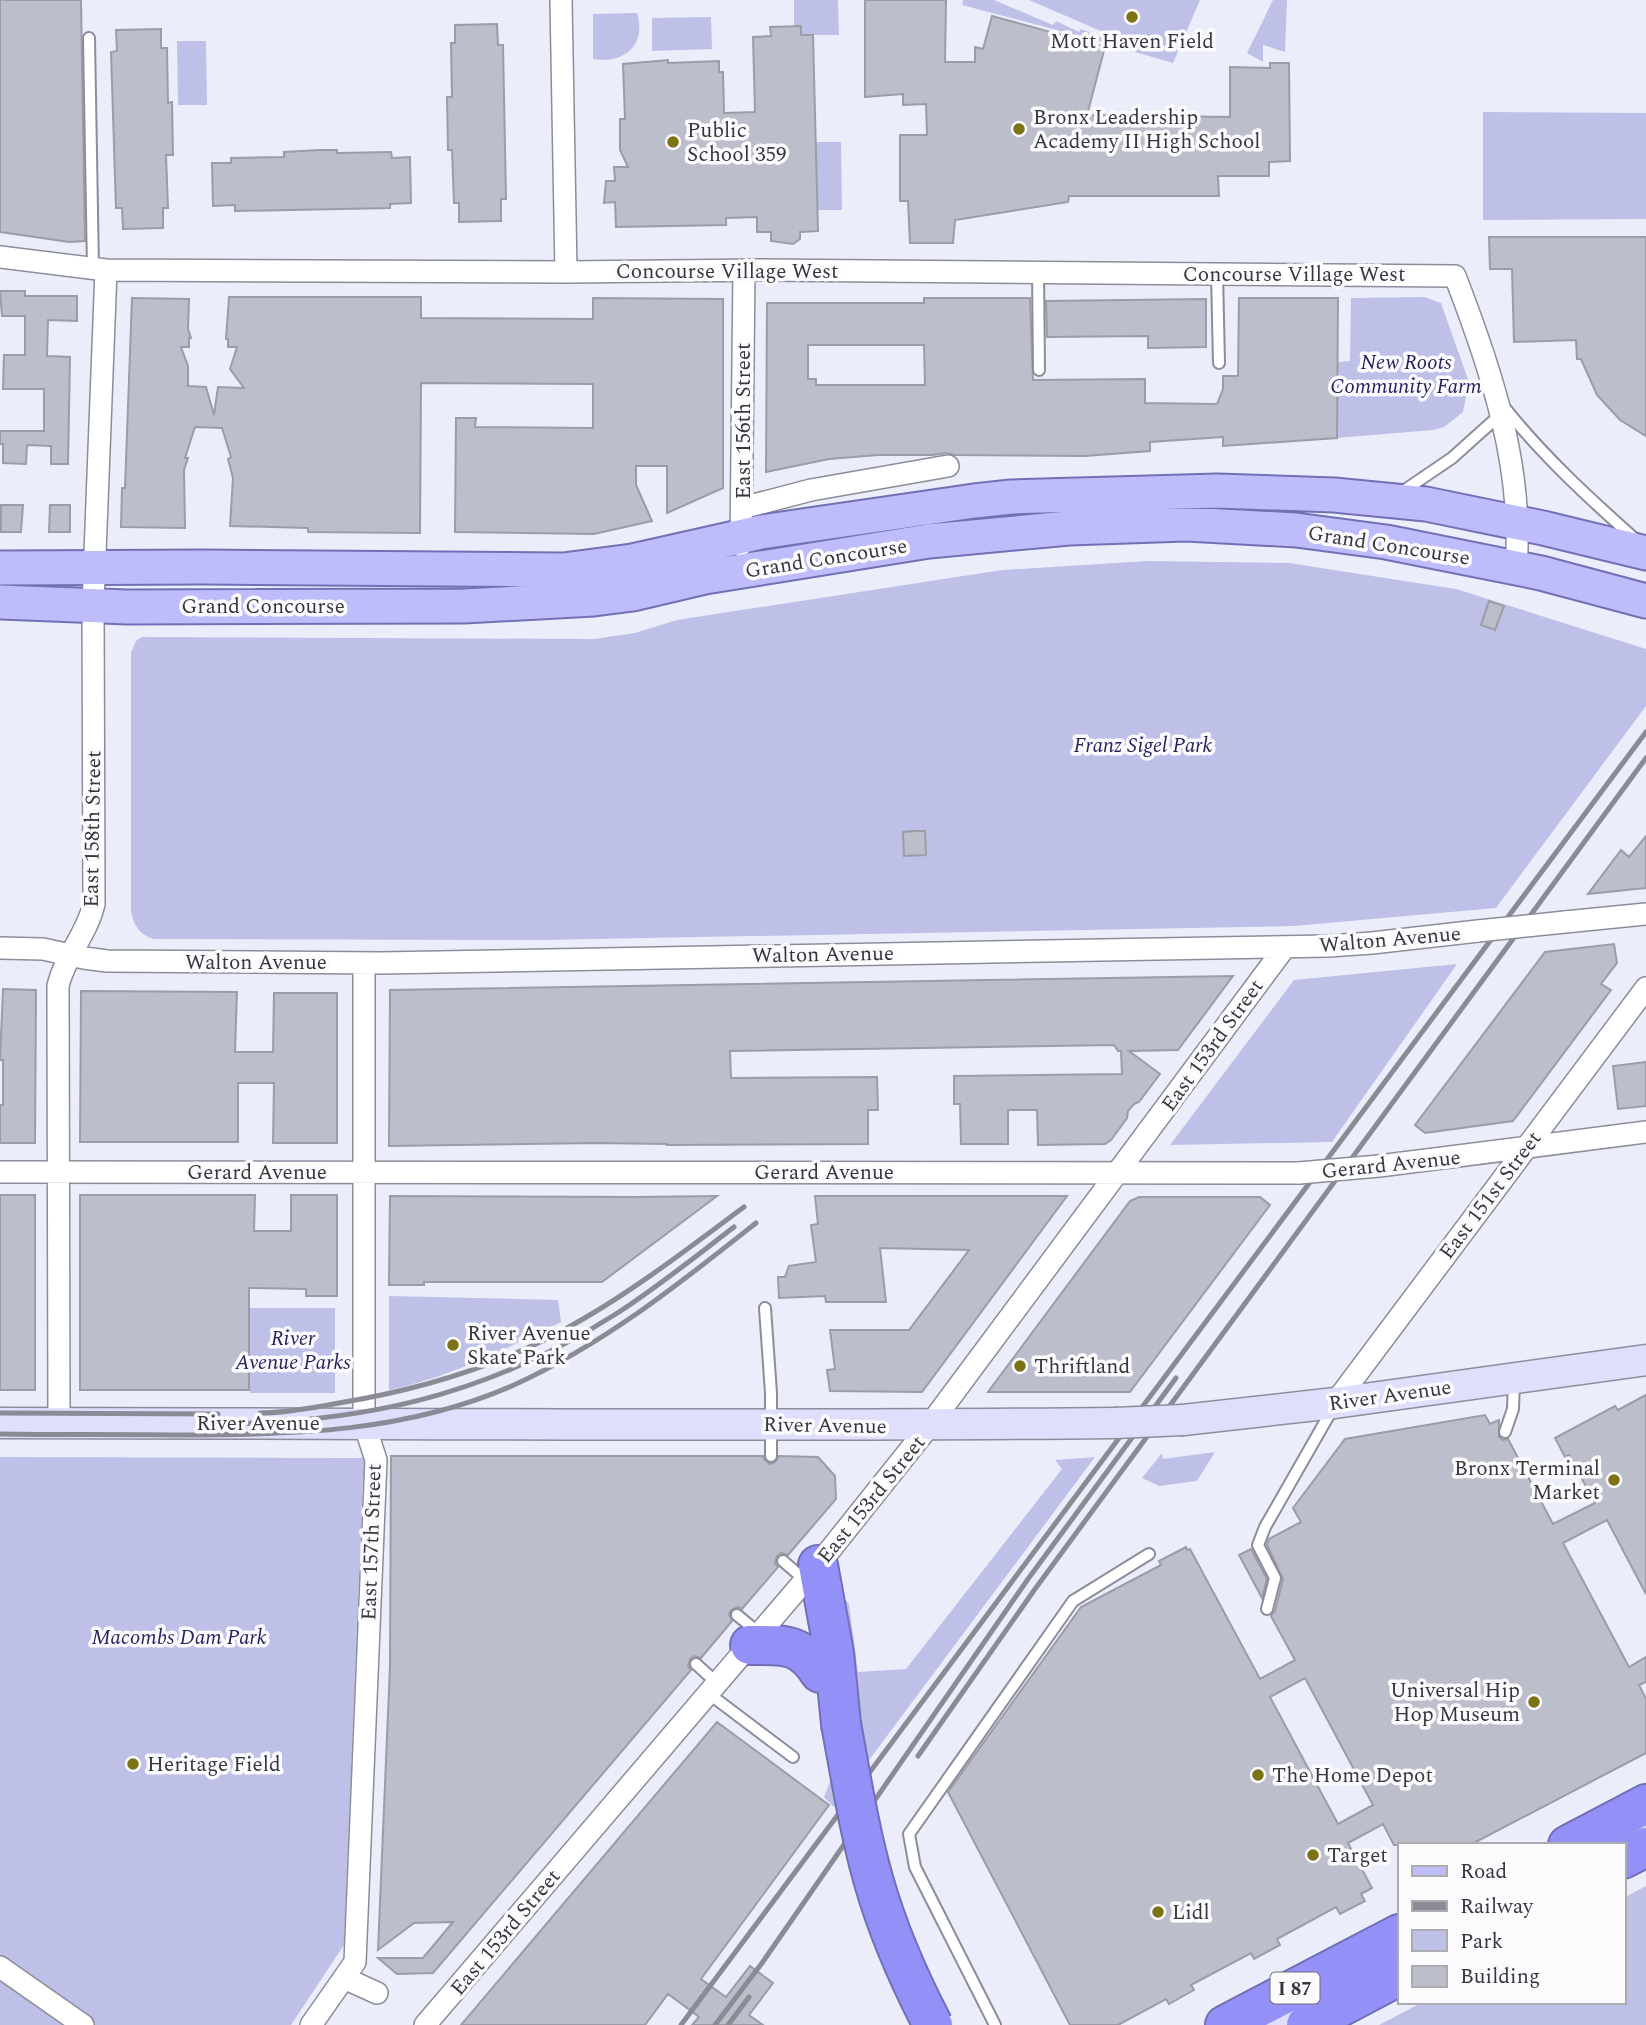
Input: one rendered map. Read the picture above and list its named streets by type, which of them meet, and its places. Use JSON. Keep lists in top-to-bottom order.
{
  "streets": {
    "highway": ["I 87"],
    "main road": ["Grand Concourse", "River Avenue"],
    "street": [
      "Concourse Village West",
      "East 156th Street",
      "East 158th Street",
      "Walton Avenue",
      "East 153rd Street",
      "Gerard Avenue",
      "East 151st Street",
      "East 157th Street"
    ]
  },
  "crossings": [
    ["Concourse Village West", "East 156th Street"],
    ["Concourse Village West", "East 158th Street"],
    ["East 156th Street", "Grand Concourse"],
    ["Grand Concourse", "East 158th Street"],
    ["East 158th Street", "Walton Avenue"],
    ["East 158th Street", "Gerard Avenue"],
    ["East 158th Street", "River Avenue"],
    ["Walton Avenue", "East 153rd Street"],
    ["Walton Avenue", "East 157th Street"],
    ["East 153rd Street", "Gerard Avenue"],
    ["East 153rd Street", "River Avenue"],
    ["Gerard Avenue", "East 151st Street"],
    ["Gerard Avenue", "East 157th Street"],
    ["East 151st Street", "River Avenue"],
    ["River Avenue", "East 157th Street"]
  ],
  "parks": [
    "New Roots Community Farm",
    "Franz Sigel Park",
    "River Avenue Parks",
    "Macombs Dam Park"
  ],
  "places": [
    "Mott Haven Field",
    "Bronx Leadership Academy II High School",
    "Public School 359",
    "River Avenue Skate Park",
    "Thriftland",
    "Bronx Terminal Market",
    "Universal Hip Hop Museum",
    "Heritage Field",
    "The Home Depot",
    "Target",
    "Lidl"
  ],
  "legend": [
    "Road",
    "Railway",
    "Park",
    "Building"
  ]
}
